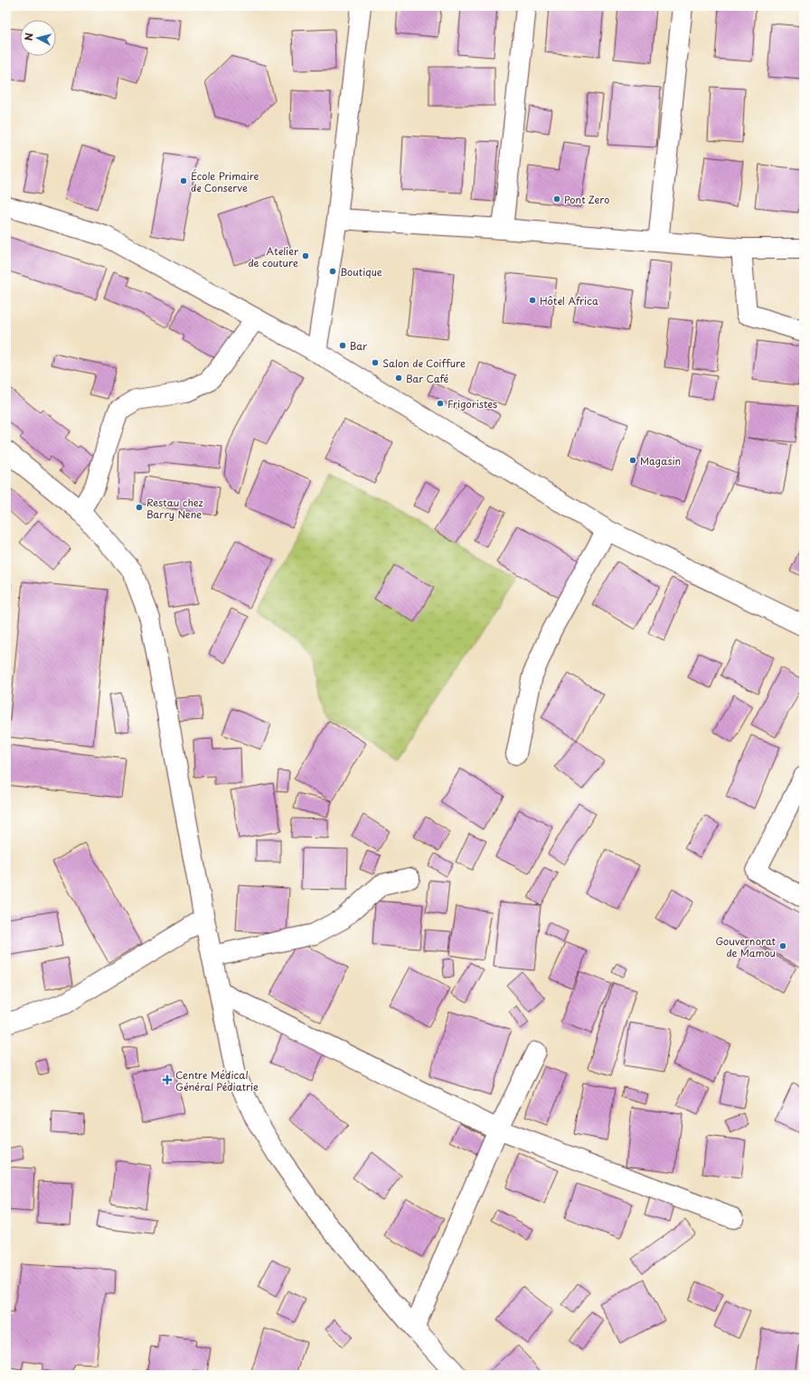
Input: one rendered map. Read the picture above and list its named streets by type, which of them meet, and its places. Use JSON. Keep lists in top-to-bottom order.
{
  "places": {
    "other": [
      "École Primaire de Conserve",
      "Pont Zero",
      "Atelier de couture",
      "Boutique",
      "Hôtel Africa",
      "Bar",
      "Salon de Coiffure",
      "Bar Café",
      "Frigoristes",
      "Magasin",
      "Restau chez Barry Nene",
      "Gouvernorat de Mamou"
    ],
    "health": ["Centre Médical Général Pédiatrie"]
  },
  "north": "left"
}
